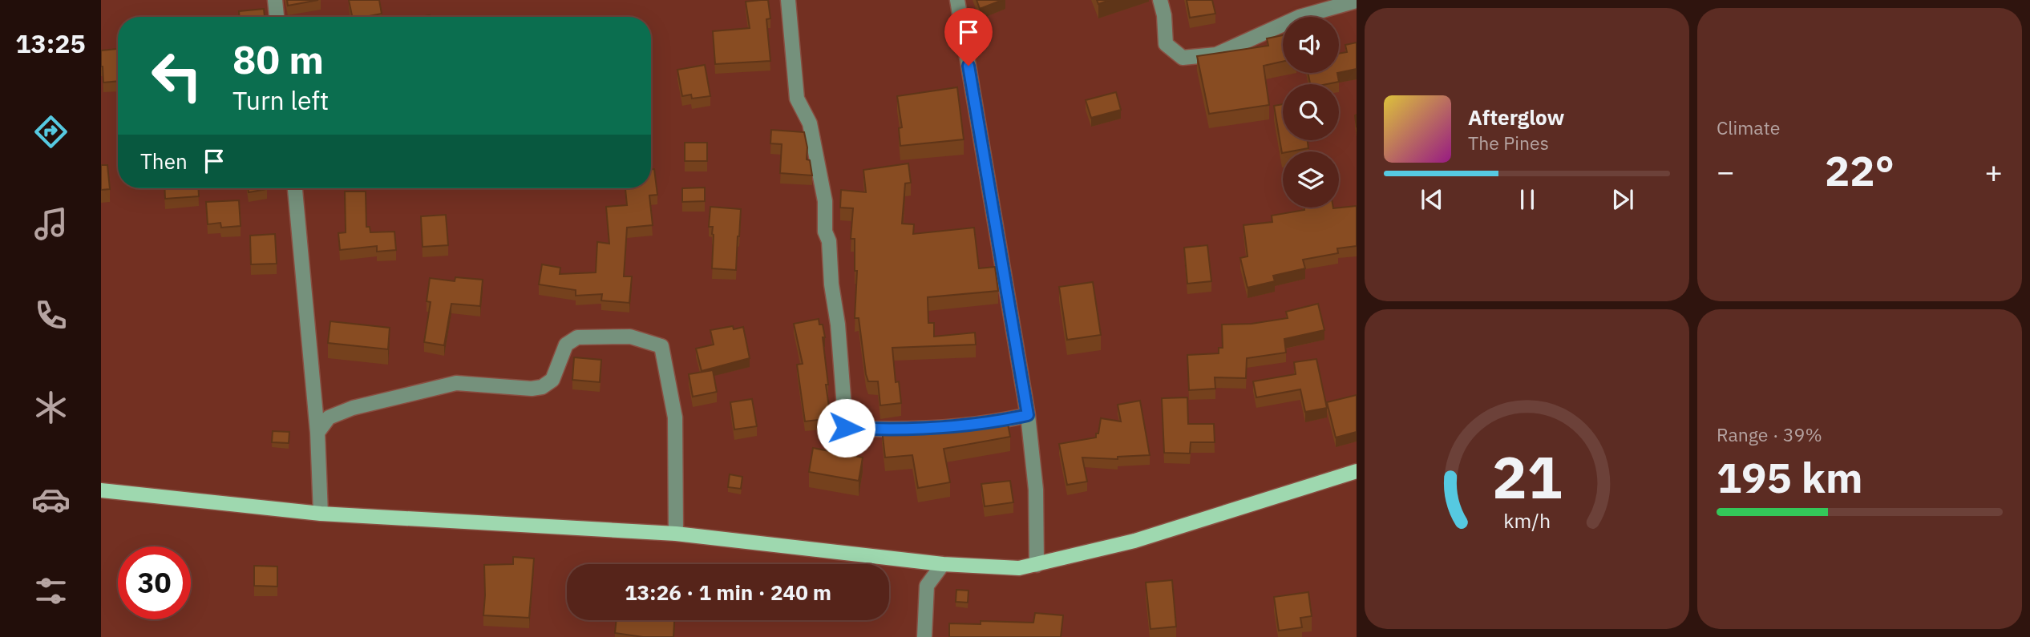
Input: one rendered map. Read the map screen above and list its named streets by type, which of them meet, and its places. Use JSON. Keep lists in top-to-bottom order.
{
  "page": {
    "tabs": "13:25",
    "tile": [
      "Climate",
      ["Range · 39%", "195 km"]
    ],
    "turn": ["80 m", "Turn left"],
    "song": ["Afterglow", "The Pines"],
    "then": "Then",
    "heat": ["−", "22°", "+"],
    "limit": "30",
    "trip": "13:26 · 1 min · 240 m",
    "gauge": ["21", "km/h"]
  }
}
